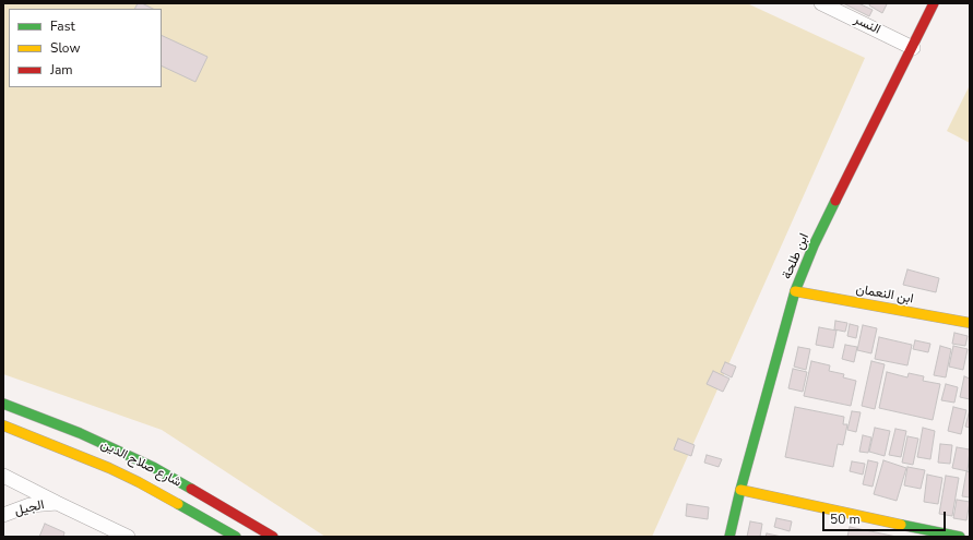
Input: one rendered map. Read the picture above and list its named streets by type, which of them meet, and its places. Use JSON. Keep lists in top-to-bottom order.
{
  "streets": {
    "street": [
      "النسر",
      "ابن طلحة",
      "ابن النعمان",
      "شارع صلاح الدين",
      "الجيل"
    ]
  },
  "crossings": [
    ["النسر", "ابن طلحة"],
    ["ابن طلحة", "ابن النعمان"]
  ],
  "legend": ["Fast", "Slow", "Jam"],
  "scale_bar": "50 m"
}
